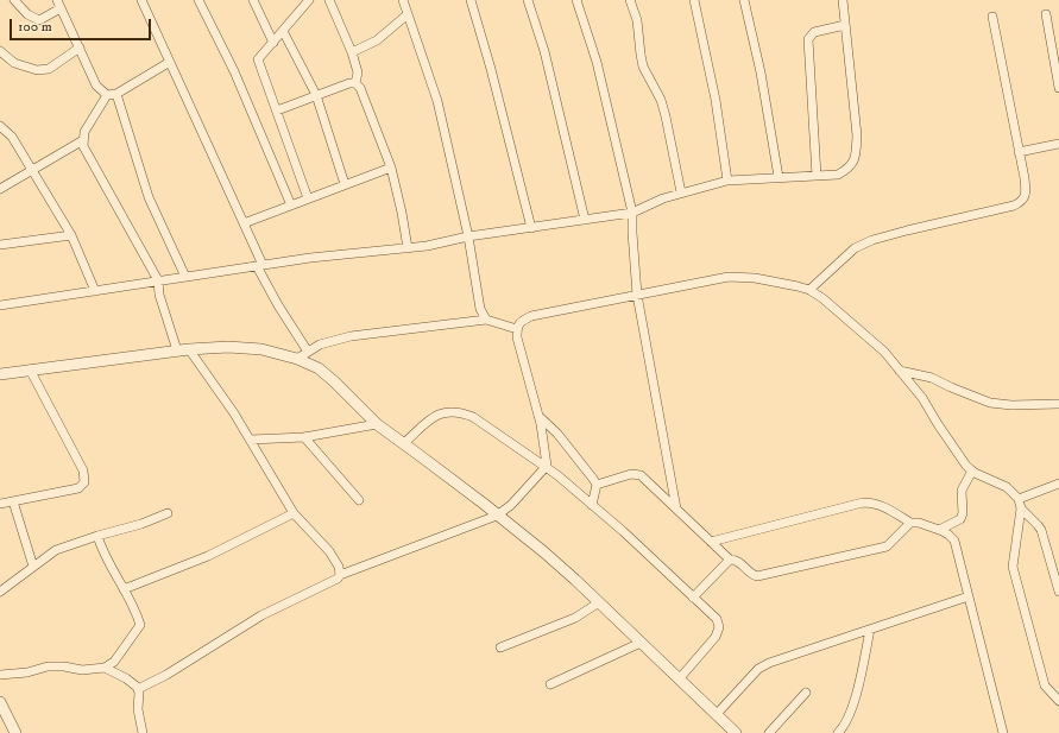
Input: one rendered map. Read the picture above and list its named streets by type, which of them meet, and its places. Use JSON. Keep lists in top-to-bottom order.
{
  "scale_bar": "100 m"
}
